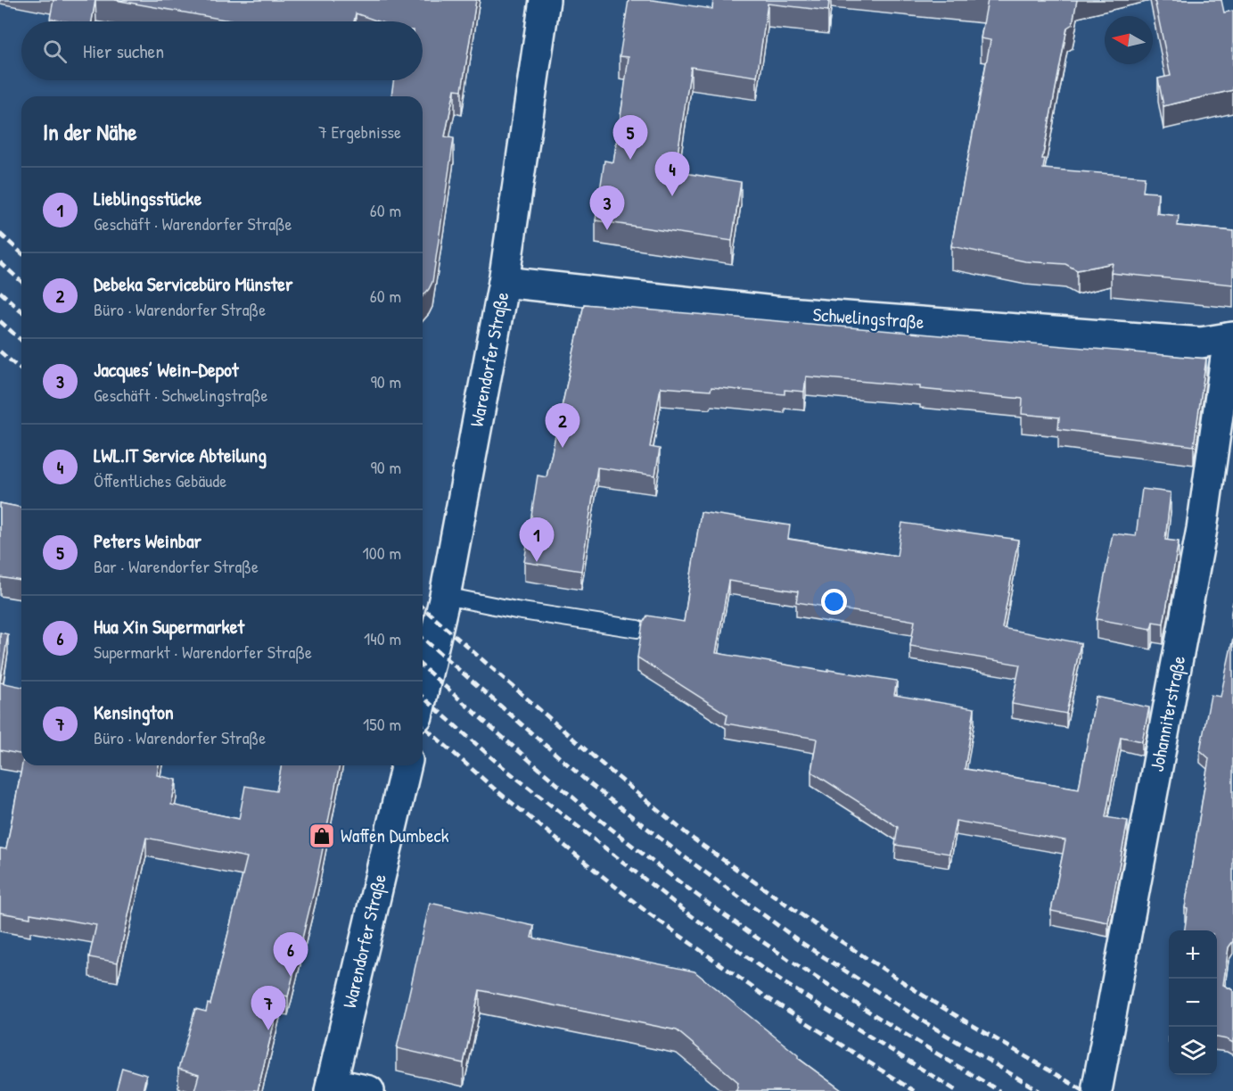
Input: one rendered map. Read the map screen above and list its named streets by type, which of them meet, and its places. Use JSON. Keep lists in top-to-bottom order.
{
  "streets": {
    "street": ["Schwelingstraße", "Warendorfer Straße", "Johanniterstraße"]
  },
  "crossings": [
    ["Schwelingstraße", "Warendorfer Straße"],
    ["Schwelingstraße", "Johanniterstraße"]
  ],
  "places": {
    "shop": ["Waffen Dumbeck"]
  },
  "north": "left",
  "page": {
    "search": "Hier suchen",
    "heading": ["In der Nähe", "7 Ergebnisse"],
    "pins": [
      "5",
      "4",
      "3",
      "2",
      "1",
      "6",
      "7"
    ],
    "list": [
      {
        "mark": "1",
        "name": "Lieblingsstücke",
        "note": "Geschäft · Warendorfer Straße",
        "value": "60 m"
      },
      {
        "mark": "2",
        "name": "Debeka Servicebüro Münster",
        "note": "Büro · Warendorfer Straße",
        "value": "60 m"
      },
      {
        "mark": "3",
        "name": "Jacques’ Wein-Depot",
        "note": "Geschäft · Schwelingstraße",
        "value": "90 m"
      },
      {
        "mark": "4",
        "name": "LWL.IT Service Abteilung",
        "note": "Öffentliches Gebäude",
        "value": "90 m"
      },
      {
        "mark": "5",
        "name": "Peters Weinbar",
        "note": "Bar · Warendorfer Straße",
        "value": "100 m"
      },
      {
        "mark": "6",
        "name": "Hua Xin Supermarket",
        "note": "Supermarkt · Warendorfer Straße",
        "value": "140 m"
      },
      {
        "mark": "7",
        "name": "Kensington",
        "note": "Büro · Warendorfer Straße",
        "value": "150 m"
      }
    ],
    "map_buttons": ["+", "−"]
  }
}
